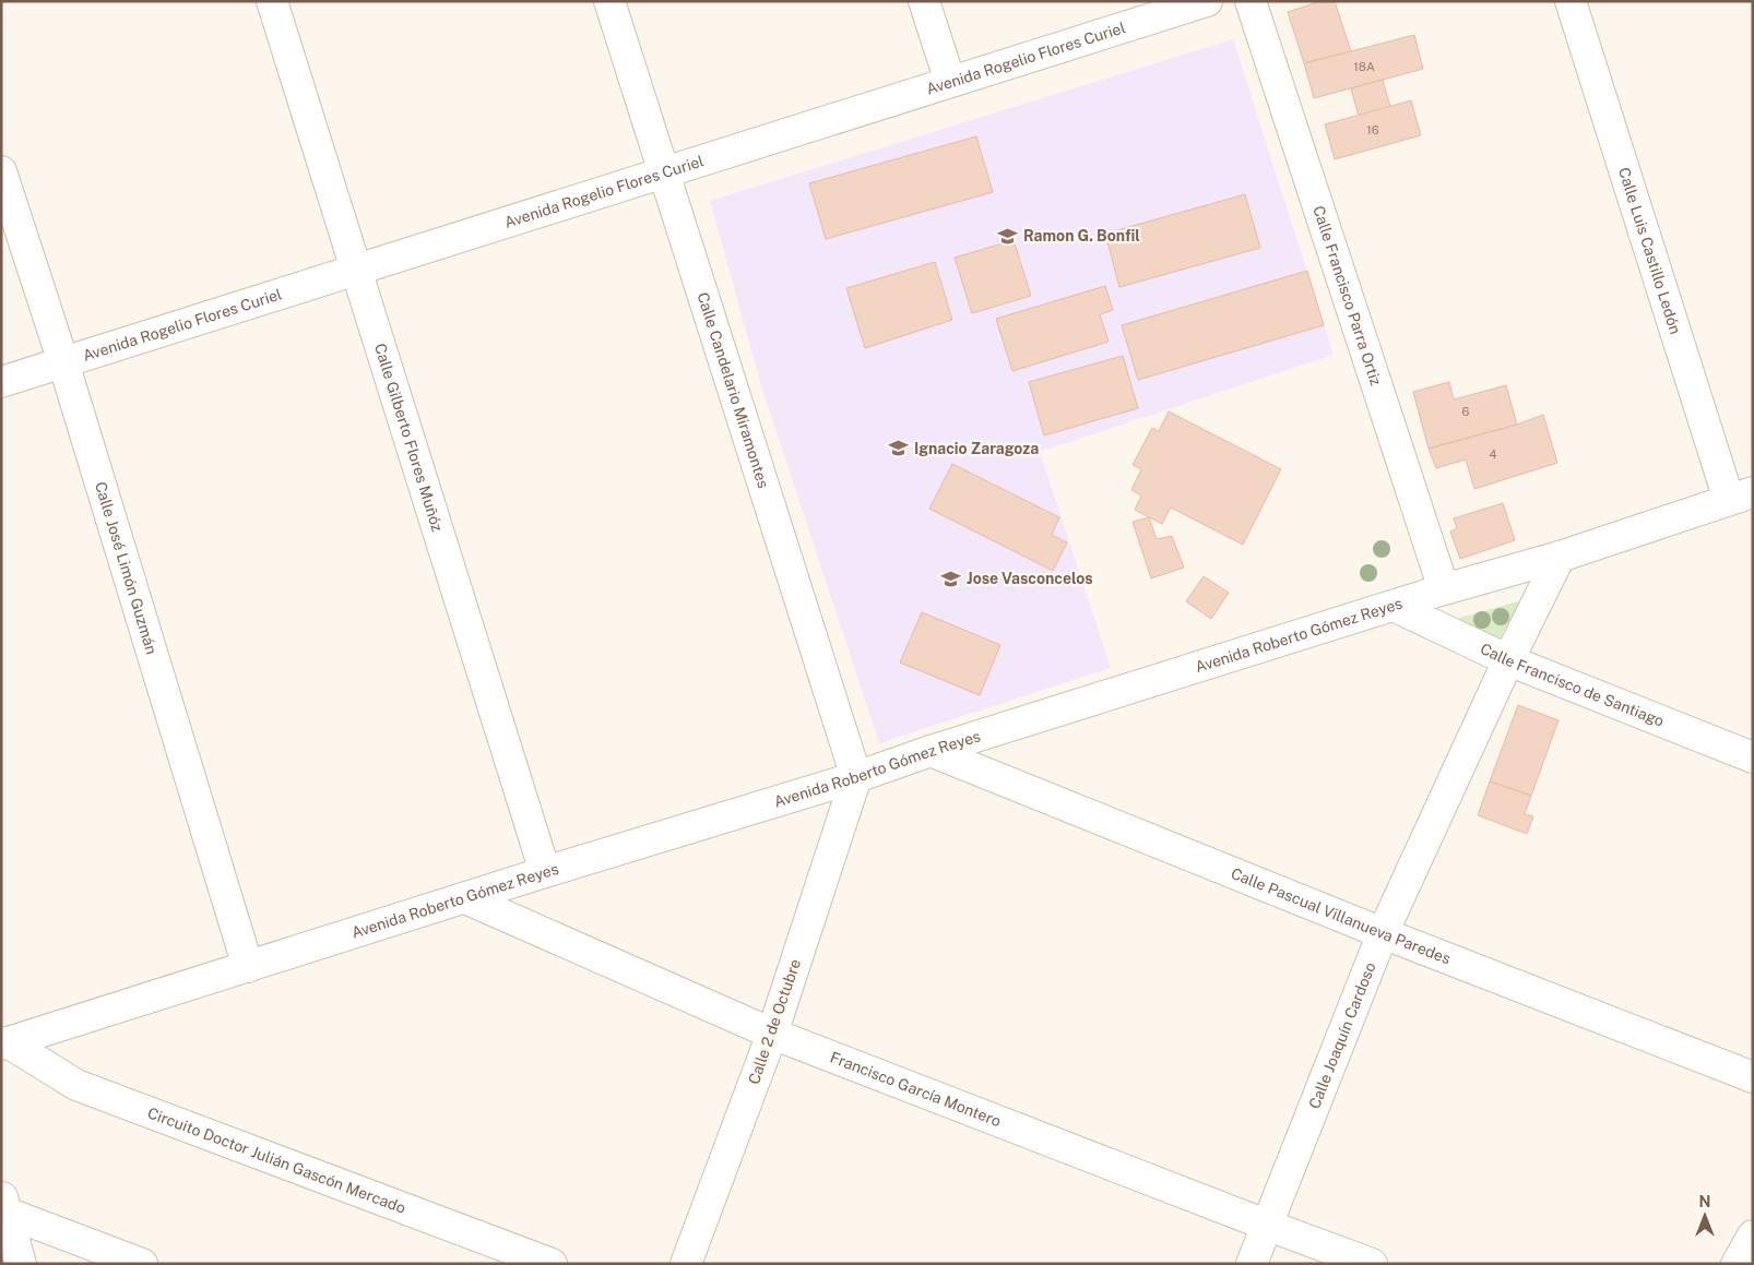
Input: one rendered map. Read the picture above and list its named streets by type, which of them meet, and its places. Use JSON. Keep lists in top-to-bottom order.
{
  "streets": {
    "street": [
      "Avenida Rogelio Flores Curiel",
      "Calle Luis Castillo Ledón",
      "Calle Francisco Parra Ortiz",
      "Calle Candelario Miramontes",
      "Calle Gilberto Flores Muñóz",
      "Calle José Limón Guzmán",
      "Avenida Roberto Gómez Reyes",
      "Calle Francisco de Santiago",
      "Calle Pascual Villanueva Paredes",
      "Calle 2 de Octubre",
      "Calle Joaquín Cardoso",
      "Francisco García Montero",
      "Circuito Doctor Julián Gascón Mercado"
    ]
  },
  "crossings": [
    ["Avenida Rogelio Flores Curiel", "Calle Candelario Miramontes"],
    ["Avenida Rogelio Flores Curiel", "Calle Gilberto Flores Muñóz"],
    ["Avenida Rogelio Flores Curiel", "Calle José Limón Guzmán"],
    ["Calle Luis Castillo Ledón", "Avenida Roberto Gómez Reyes"],
    ["Calle Francisco Parra Ortiz", "Avenida Roberto Gómez Reyes"],
    ["Calle Candelario Miramontes", "Avenida Roberto Gómez Reyes"],
    ["Calle Candelario Miramontes", "Calle 2 de Octubre"],
    ["Calle Gilberto Flores Muñóz", "Avenida Roberto Gómez Reyes"],
    ["Calle José Limón Guzmán", "Avenida Roberto Gómez Reyes"],
    ["Avenida Roberto Gómez Reyes", "Calle Francisco de Santiago"],
    ["Avenida Roberto Gómez Reyes", "Calle Pascual Villanueva Paredes"],
    ["Avenida Roberto Gómez Reyes", "Calle 2 de Octubre"],
    ["Avenida Roberto Gómez Reyes", "Calle Joaquín Cardoso"],
    ["Avenida Roberto Gómez Reyes", "Francisco García Montero"],
    ["Avenida Roberto Gómez Reyes", "Circuito Doctor Julián Gascón Mercado"],
    ["Calle Francisco de Santiago", "Calle Joaquín Cardoso"],
    ["Calle Pascual Villanueva Paredes", "Calle Joaquín Cardoso"],
    ["Calle 2 de Octubre", "Francisco García Montero"],
    ["Calle Joaquín Cardoso", "Francisco García Montero"]
  ],
  "places": {
    "school or university": ["Ramon G. Bonfil", "Ignacio Zaragoza", "Jose Vasconcelos"]
  },
  "house_numbers": [
    "18A",
    "16",
    "6",
    "4"
  ],
  "north": "top"
}
